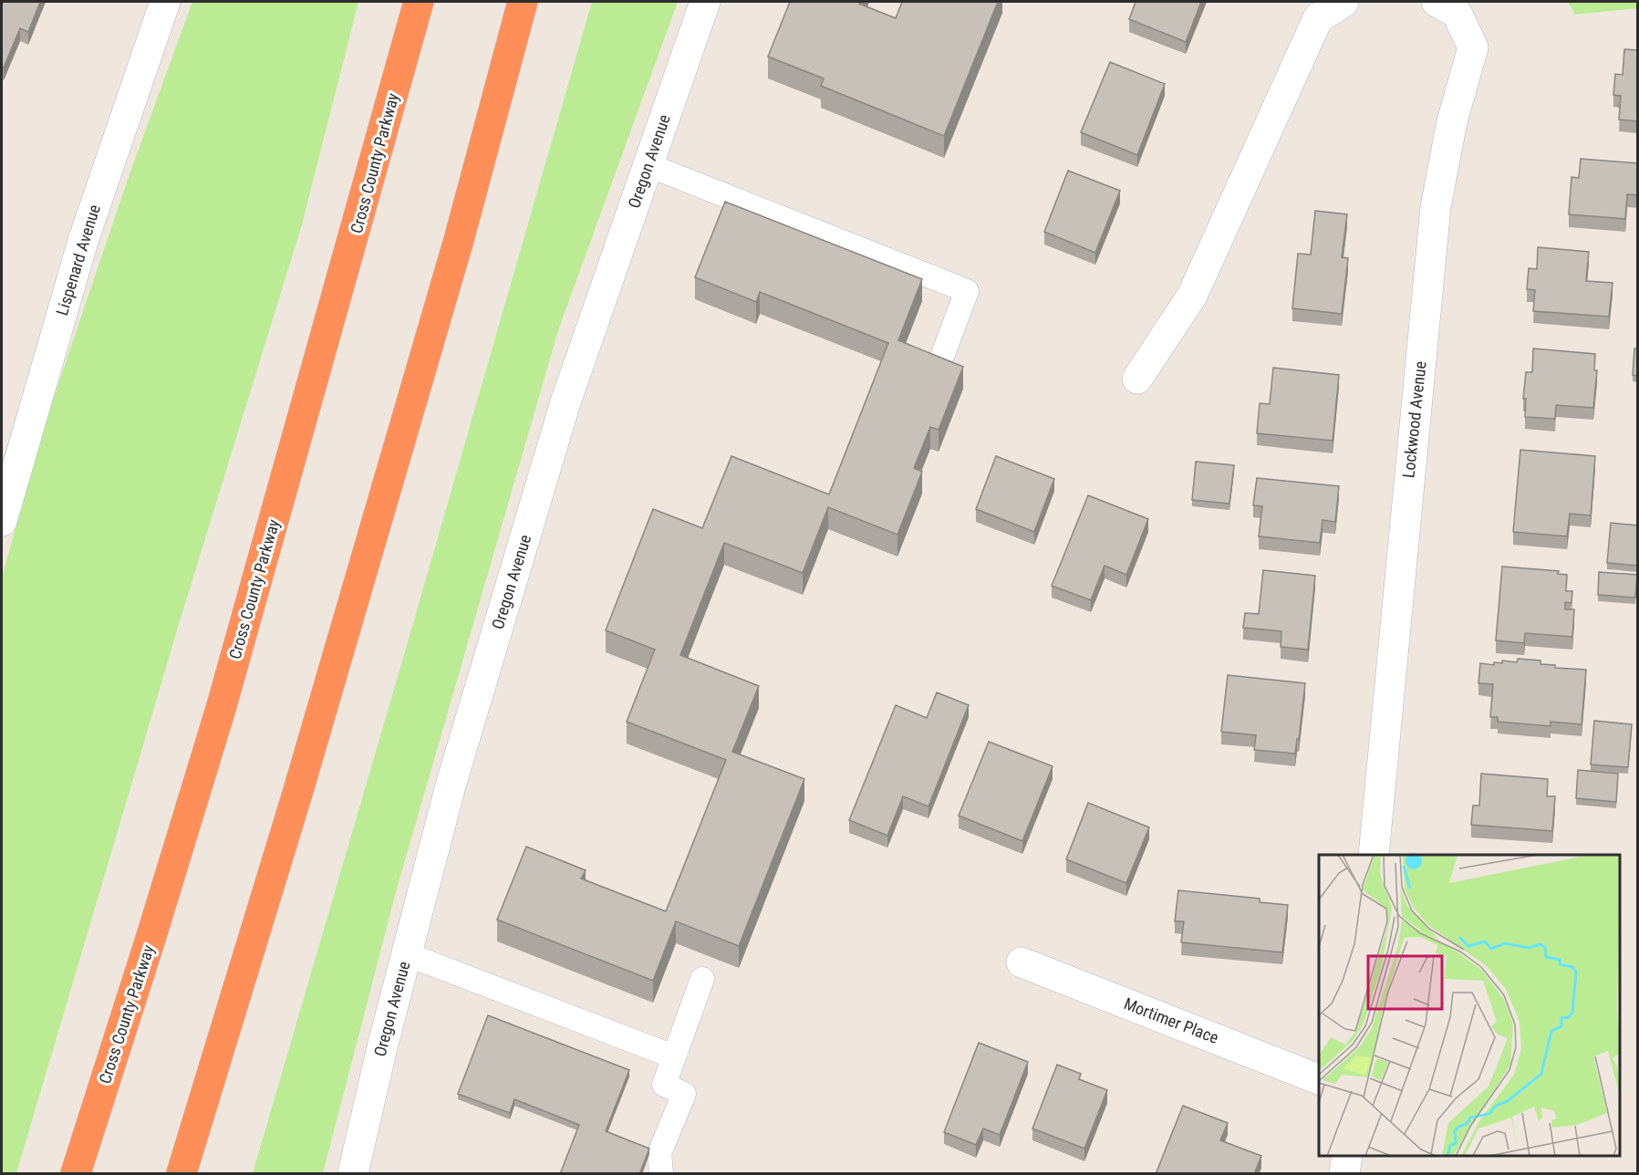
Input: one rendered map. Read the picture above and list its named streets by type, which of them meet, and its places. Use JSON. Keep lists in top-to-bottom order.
{
  "streets": {
    "highway": ["Cross County Parkway"],
    "street": [
      "Oregon Avenue",
      "Lispenard Avenue",
      "Lockwood Avenue",
      "Mortimer Place"
    ]
  }
}
